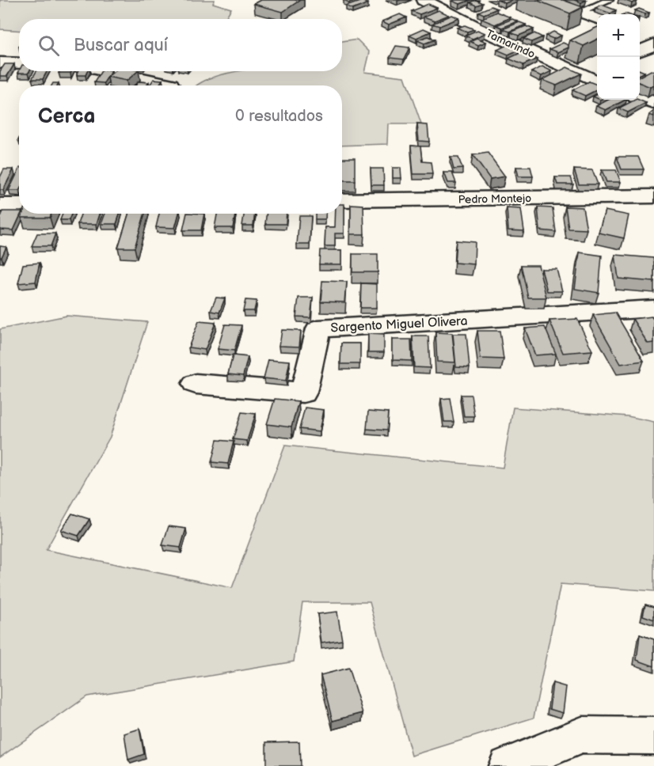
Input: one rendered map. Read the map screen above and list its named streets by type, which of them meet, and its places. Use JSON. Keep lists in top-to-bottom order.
{
  "streets": {
    "street": ["Tamarindo", "Pedro Montejo", "Sargento Miguel Olivera"]
  },
  "page": {
    "map_buttons": ["+", "−"],
    "search": "Buscar aquí",
    "heading": ["Cerca", "0 resultados"]
  }
}
